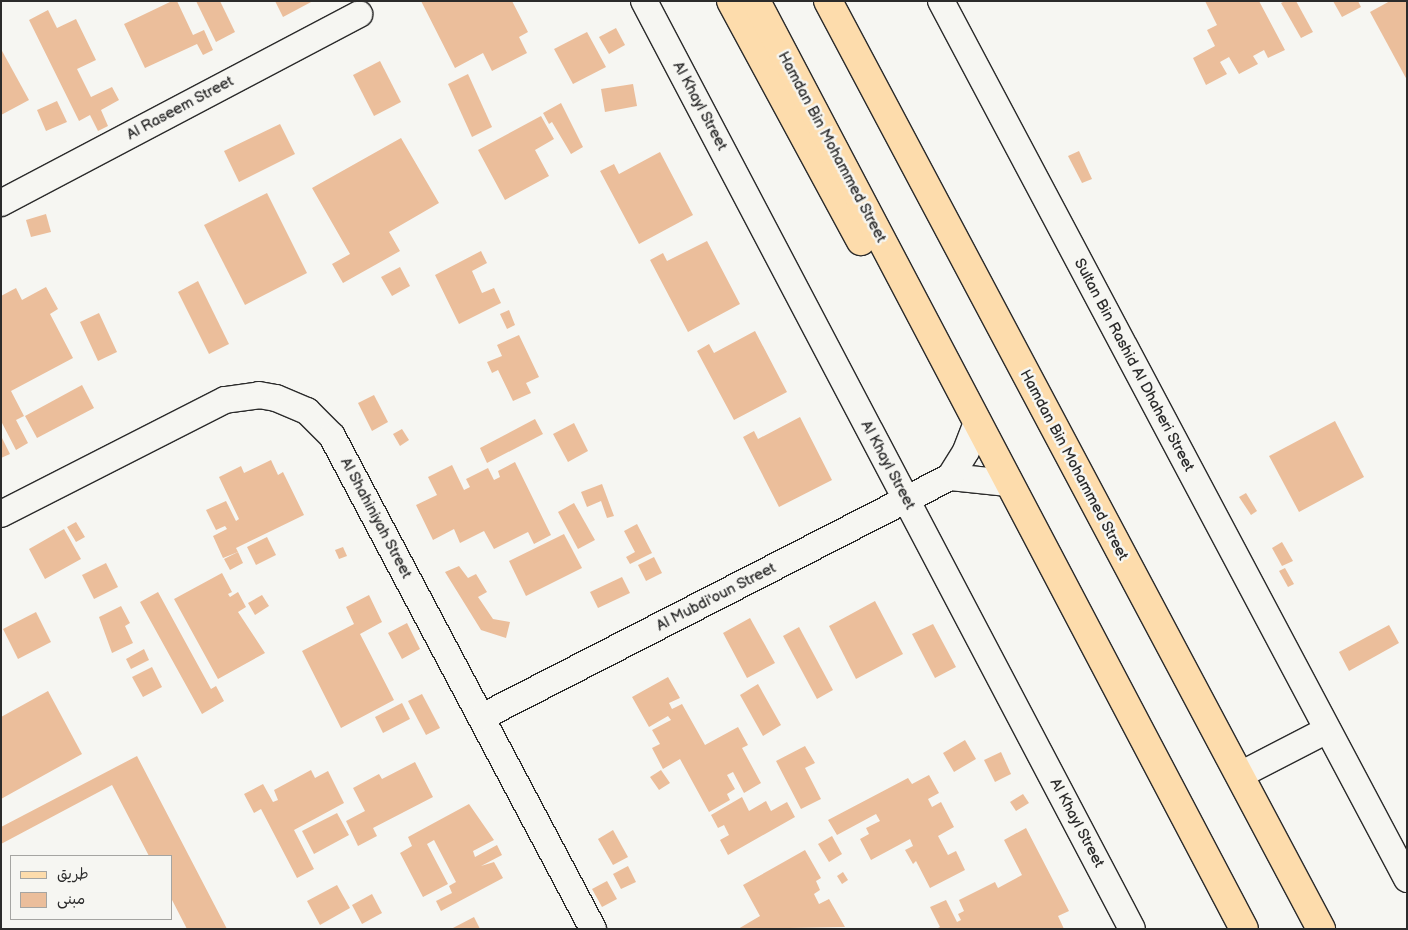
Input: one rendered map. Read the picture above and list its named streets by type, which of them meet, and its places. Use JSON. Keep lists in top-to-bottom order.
{
  "streets": {
    "main road": ["Hamdan Bin Mohammed Street"],
    "street": [
      "Al Khayl Street",
      "Al Raseem Street",
      "Sultan Bin Rashid Al Dhaheri Street",
      "Al Shahiniyah Street",
      "Al Mubdi'oun Street"
    ]
  },
  "crossings": [
    ["Al Khayl Street", "Al Mubdi'oun Street"],
    ["Al Shahiniyah Street", "Al Mubdi'oun Street"]
  ],
  "legend": ["طريق", "مبنى"]
}
